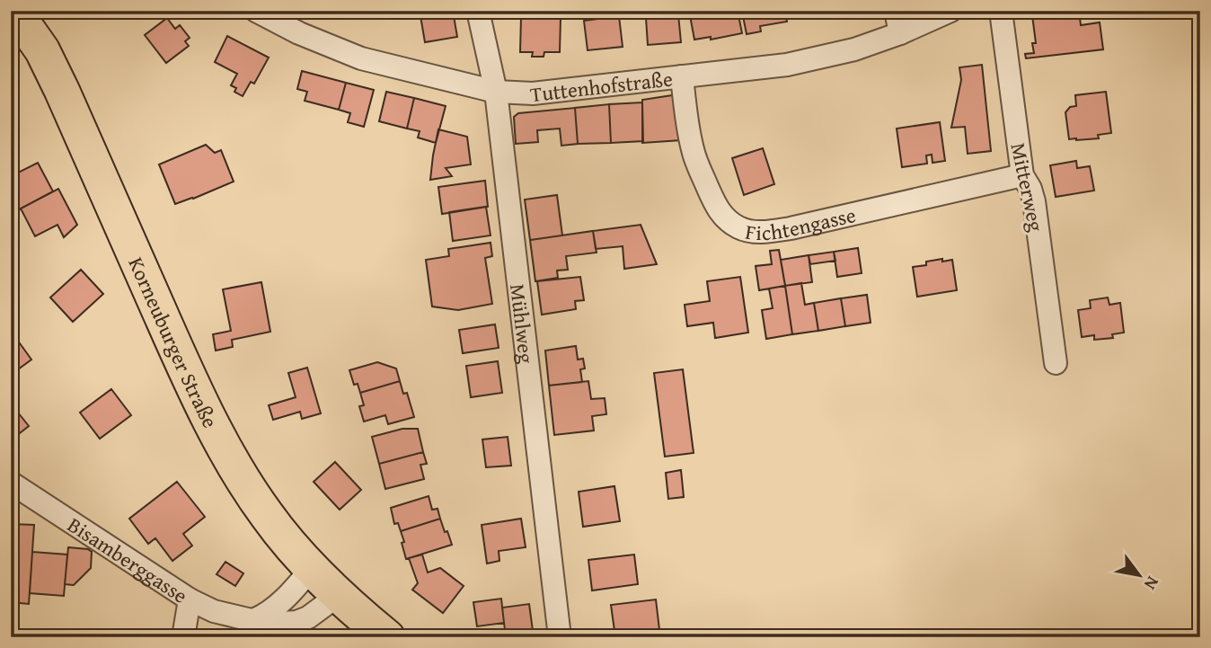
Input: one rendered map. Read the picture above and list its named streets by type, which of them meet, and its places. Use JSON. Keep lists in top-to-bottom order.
{
  "streets": {
    "main road": ["Korneuburger Straße"],
    "street": [
      "Tuttenhofstraße",
      "Mitterweg",
      "Fichtengasse",
      "Mühlweg",
      "Bisamberggasse"
    ]
  },
  "crossings": [
    ["Tuttenhofstraße", "Fichtengasse"],
    ["Tuttenhofstraße", "Mühlweg"],
    ["Mitterweg", "Fichtengasse"],
    ["Korneuburger Straße", "Bisamberggasse"]
  ],
  "north": "bottom right"
}
